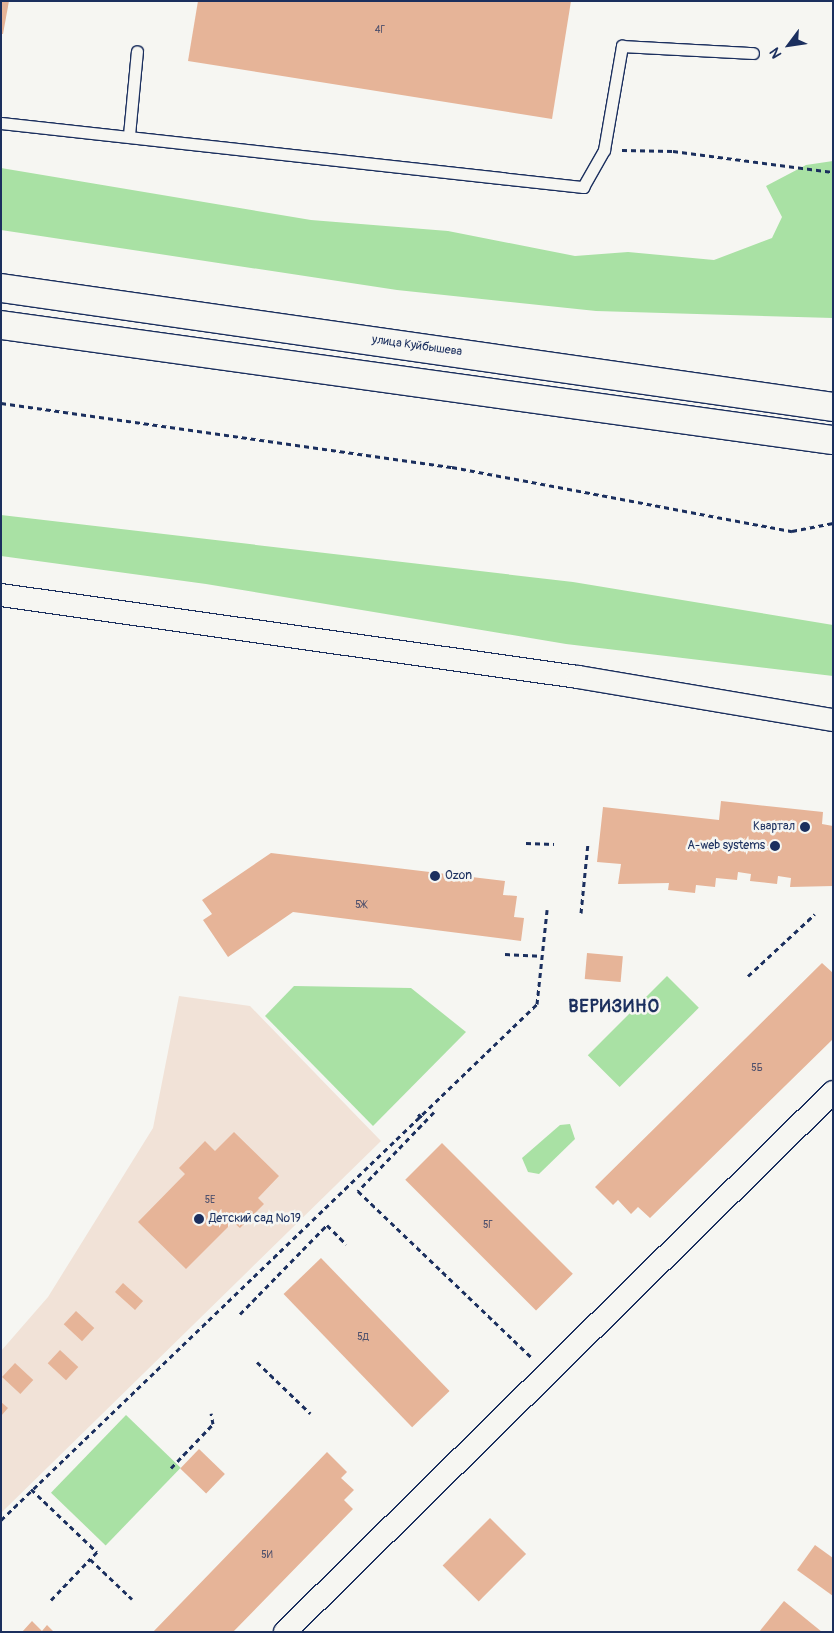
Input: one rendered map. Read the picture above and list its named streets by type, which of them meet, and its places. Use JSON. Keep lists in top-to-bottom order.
{
  "streets": {
    "highway": ["улица Куйбышева"]
  },
  "districts": ["ВЕРИЗИНО"],
  "places": [
    "Квартал",
    "A-web systems",
    "Ozon",
    "Детский сад №19"
  ],
  "house_numbers": [
    "4Г",
    "5Ж",
    "5Б",
    "5Е",
    "5Г",
    "5Д",
    "5И"
  ],
  "north": "bottom left"
}
